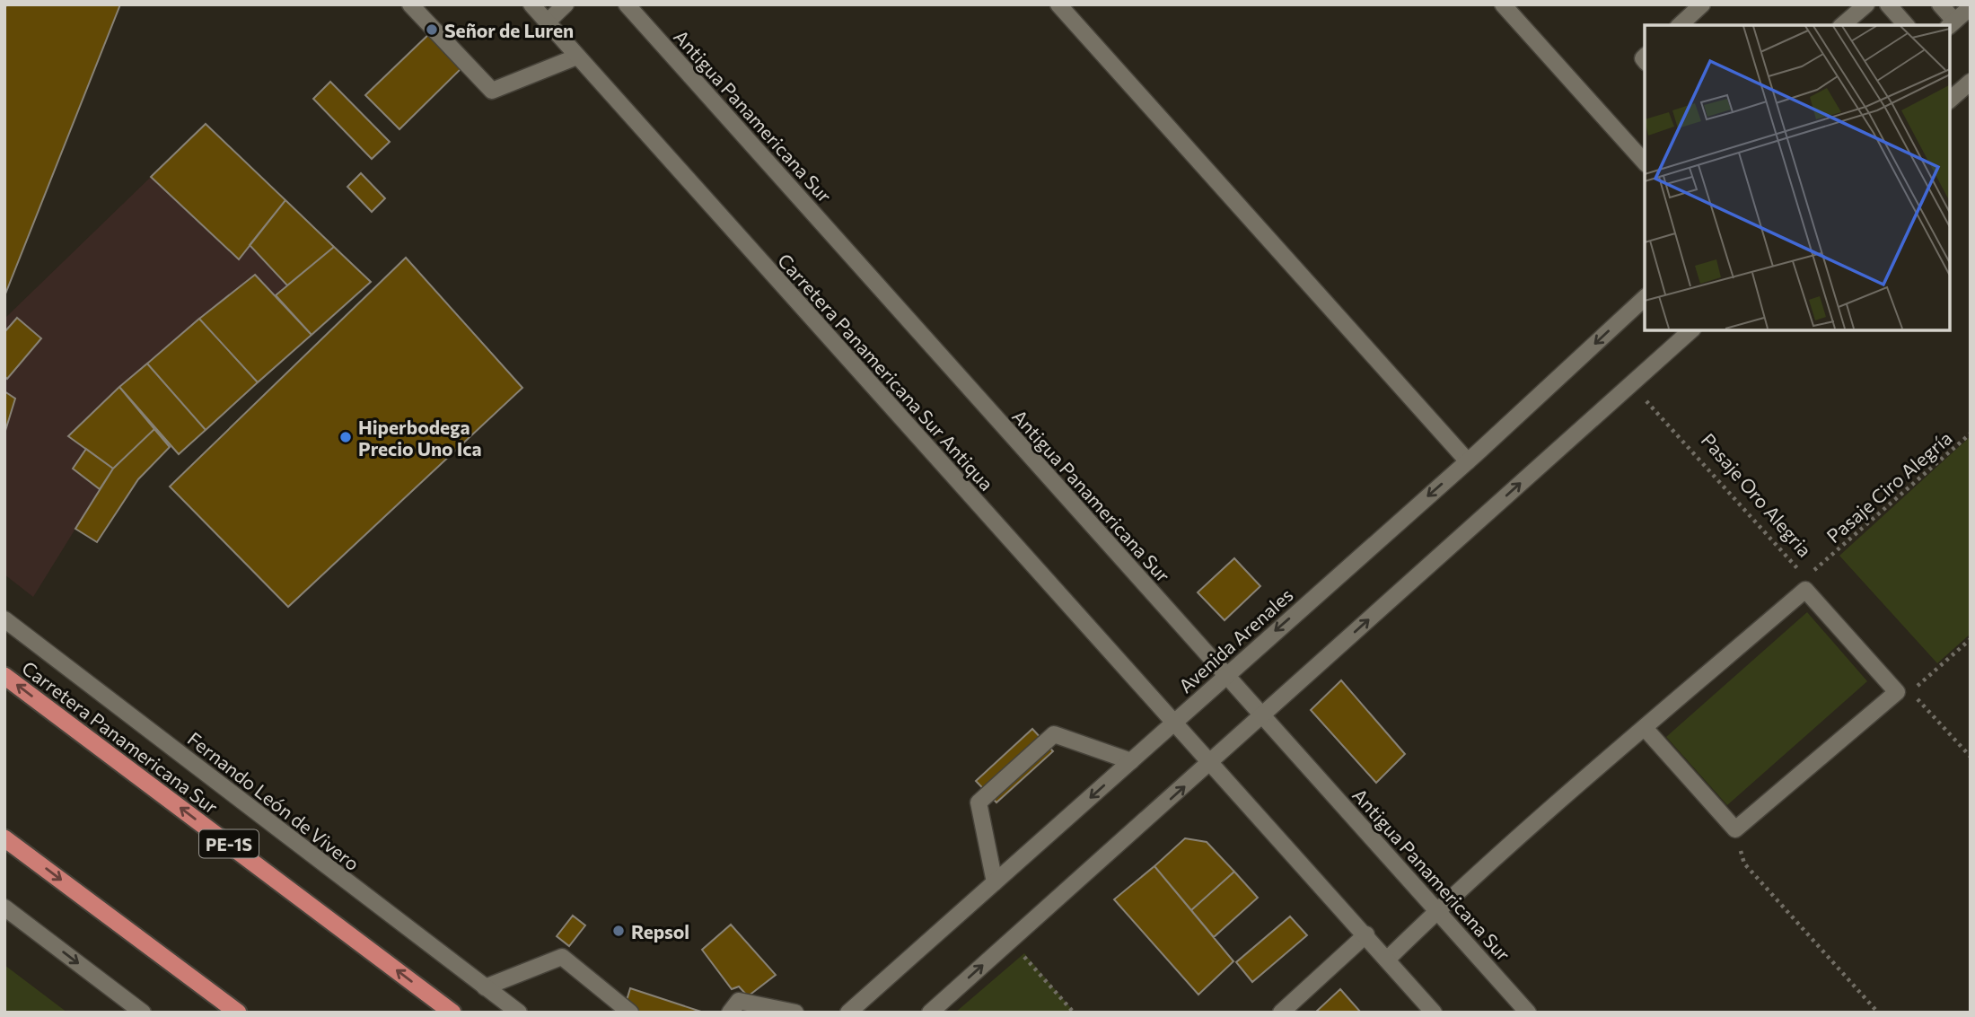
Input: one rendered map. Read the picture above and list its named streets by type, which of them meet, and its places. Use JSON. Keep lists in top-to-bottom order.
{
  "streets": {
    "highway": ["Carretera Panamericana Sur", "PE-1S"],
    "street": [
      "Antigua Panamericana Sur",
      "Carretera Panamericana Sur Antiqua",
      "Avenida Arenales",
      "Fernando León de Vivero"
    ],
    "path": ["Pasaje Ciro Alegría", "Pasaje Oro Alegria"]
  },
  "crossings": [
    ["Antigua Panamericana Sur", "Avenida Arenales"],
    ["Carretera Panamericana Sur Antiqua", "Avenida Arenales"],
    ["Pasaje Ciro Alegría", "Pasaje Oro Alegria"]
  ],
  "places": ["Señor de Luren", "Hiperbodega Precio Uno Ica", "Repsol"]
}
